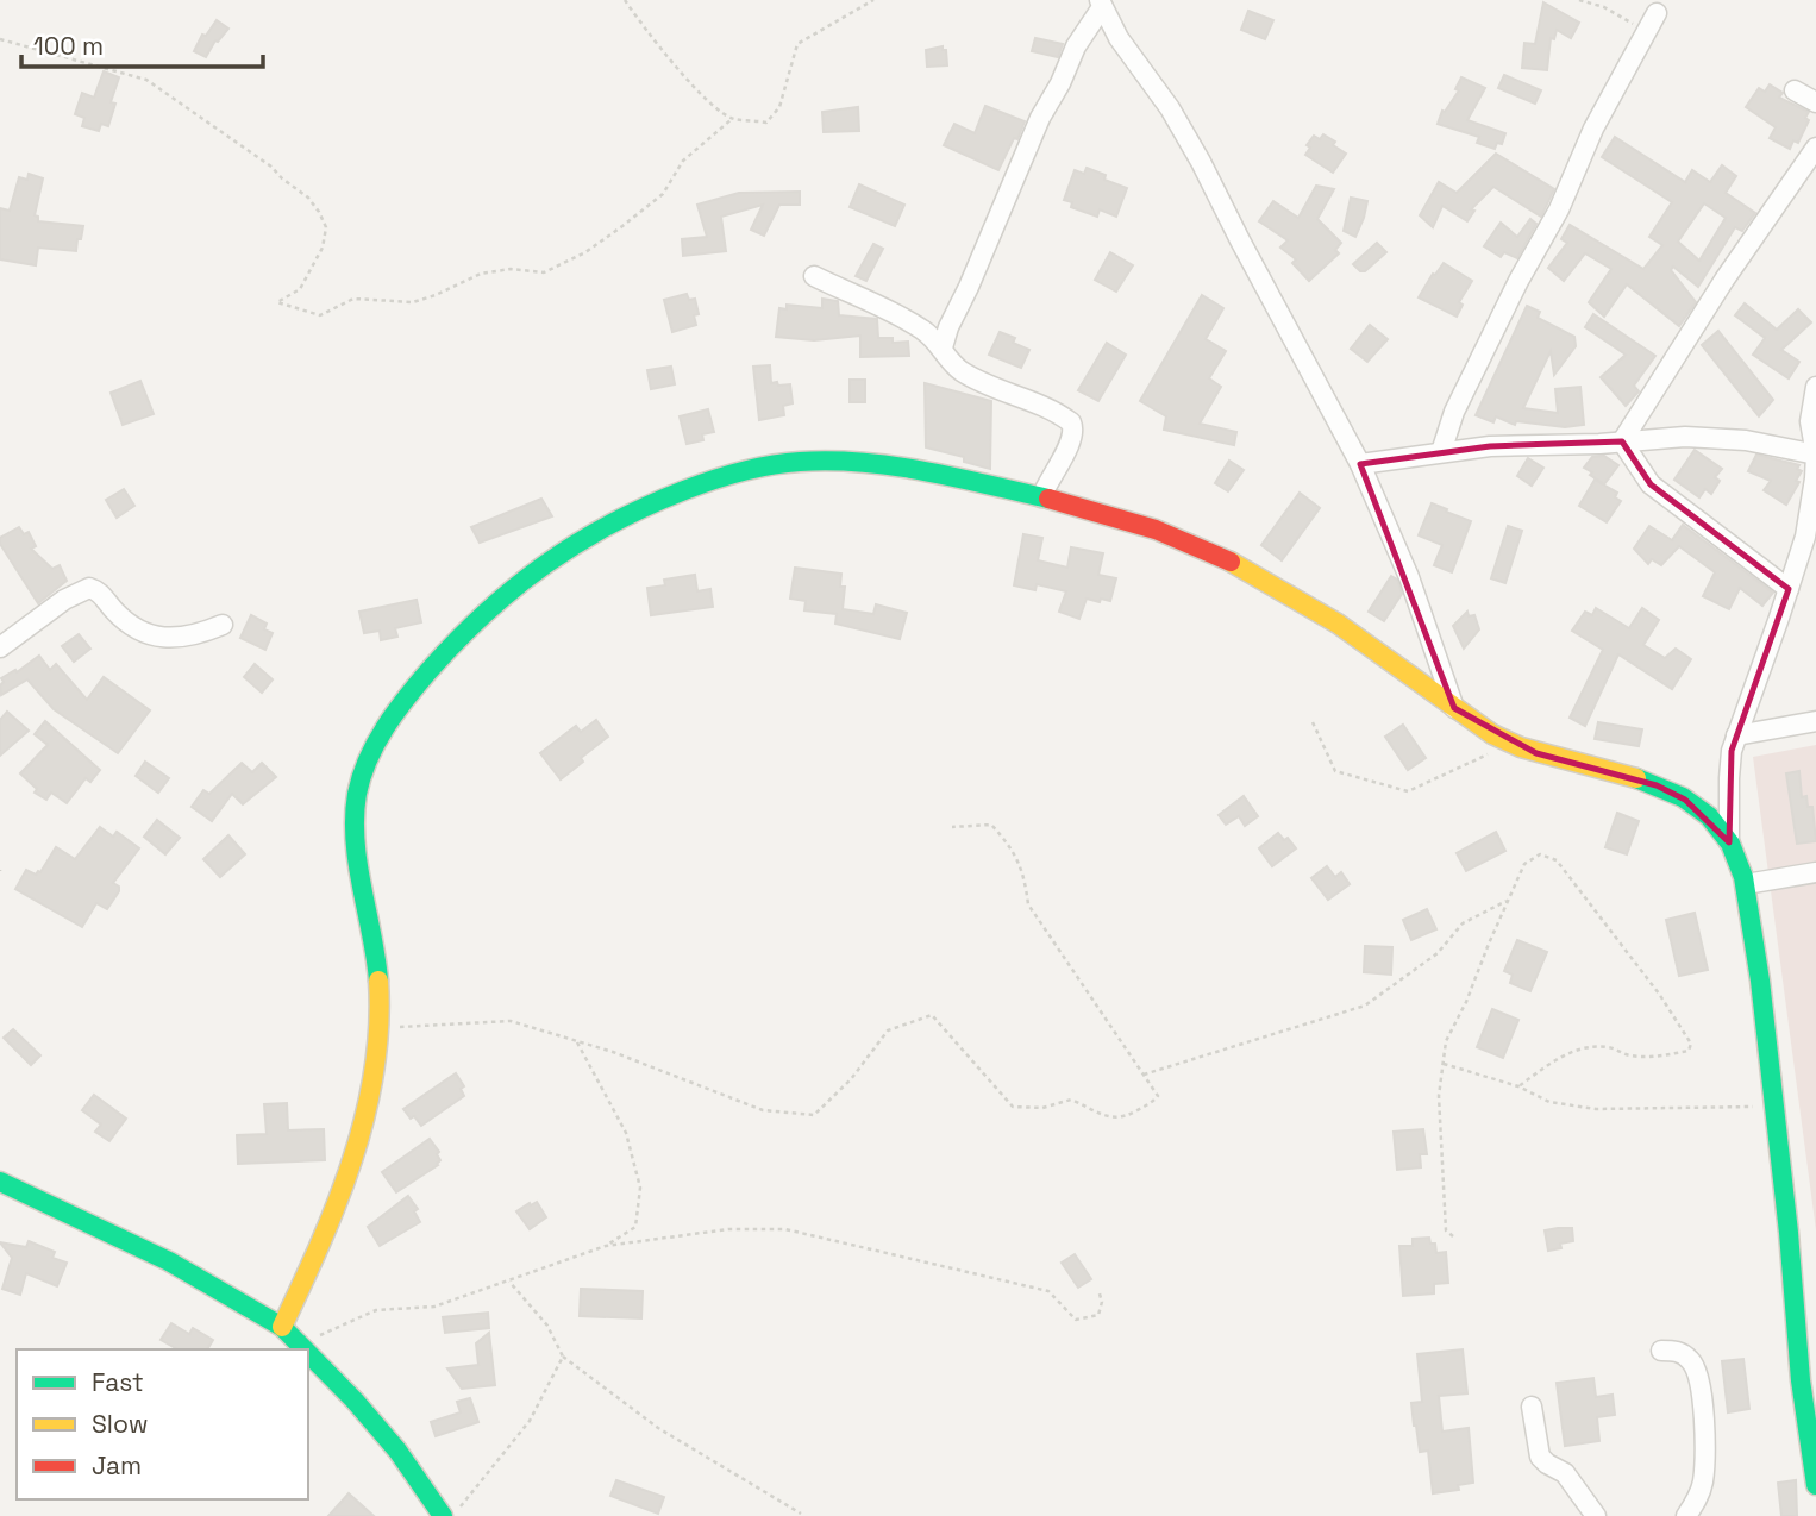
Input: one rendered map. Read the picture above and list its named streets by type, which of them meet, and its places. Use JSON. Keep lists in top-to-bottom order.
{
  "legend": ["Fast", "Slow", "Jam"],
  "scale_bar": "100 m"
}
